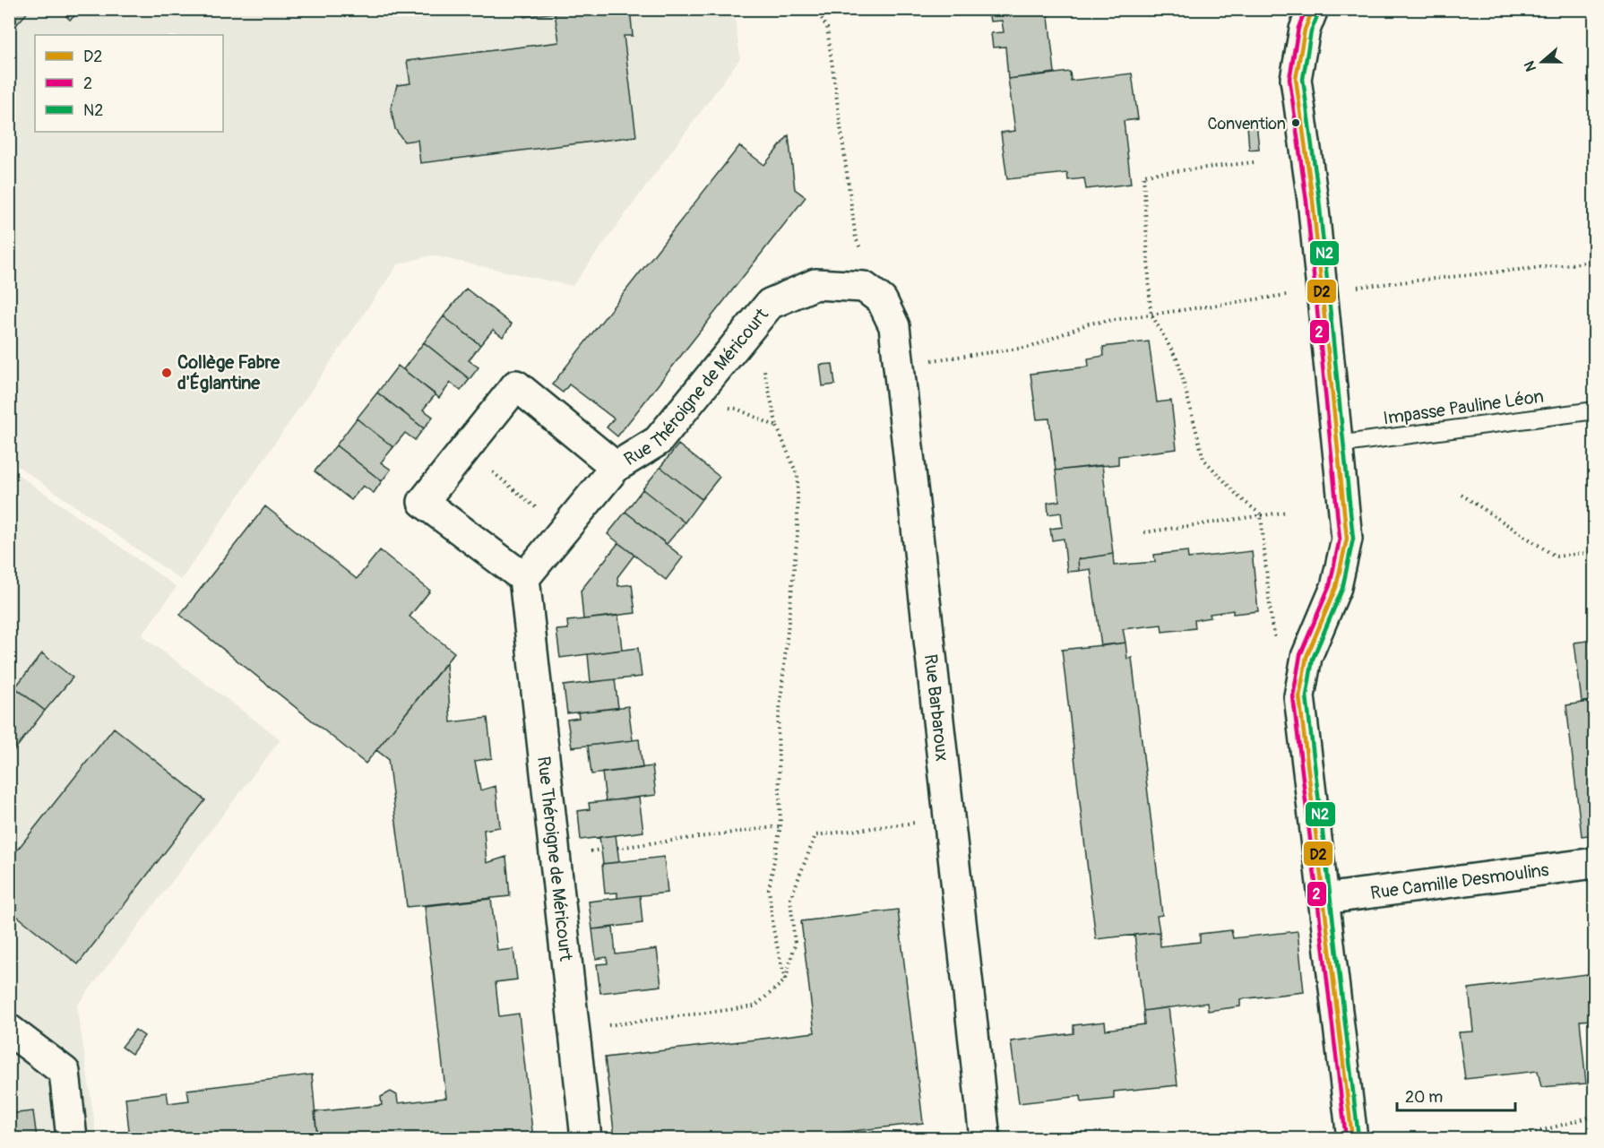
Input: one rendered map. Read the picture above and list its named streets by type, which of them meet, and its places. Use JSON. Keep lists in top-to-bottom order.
{
  "streets": {
    "street": ["Rue Théroigne de Méricourt", "Rue Barbaroux", "Rue Camille Desmoulins"],
    "lane": ["Impasse Pauline Léon"]
  },
  "crossings": [
    ["Rue Théroigne de Méricourt", "Rue Barbaroux"]
  ],
  "places": ["Convention", "Collège Fabre d'Églantine"],
  "lines": ["transit line D2", "transit line 2", "transit line N2"],
  "legend": ["D2", "2", "N2"],
  "scale_bar": "20 m",
  "north": "left"
}
